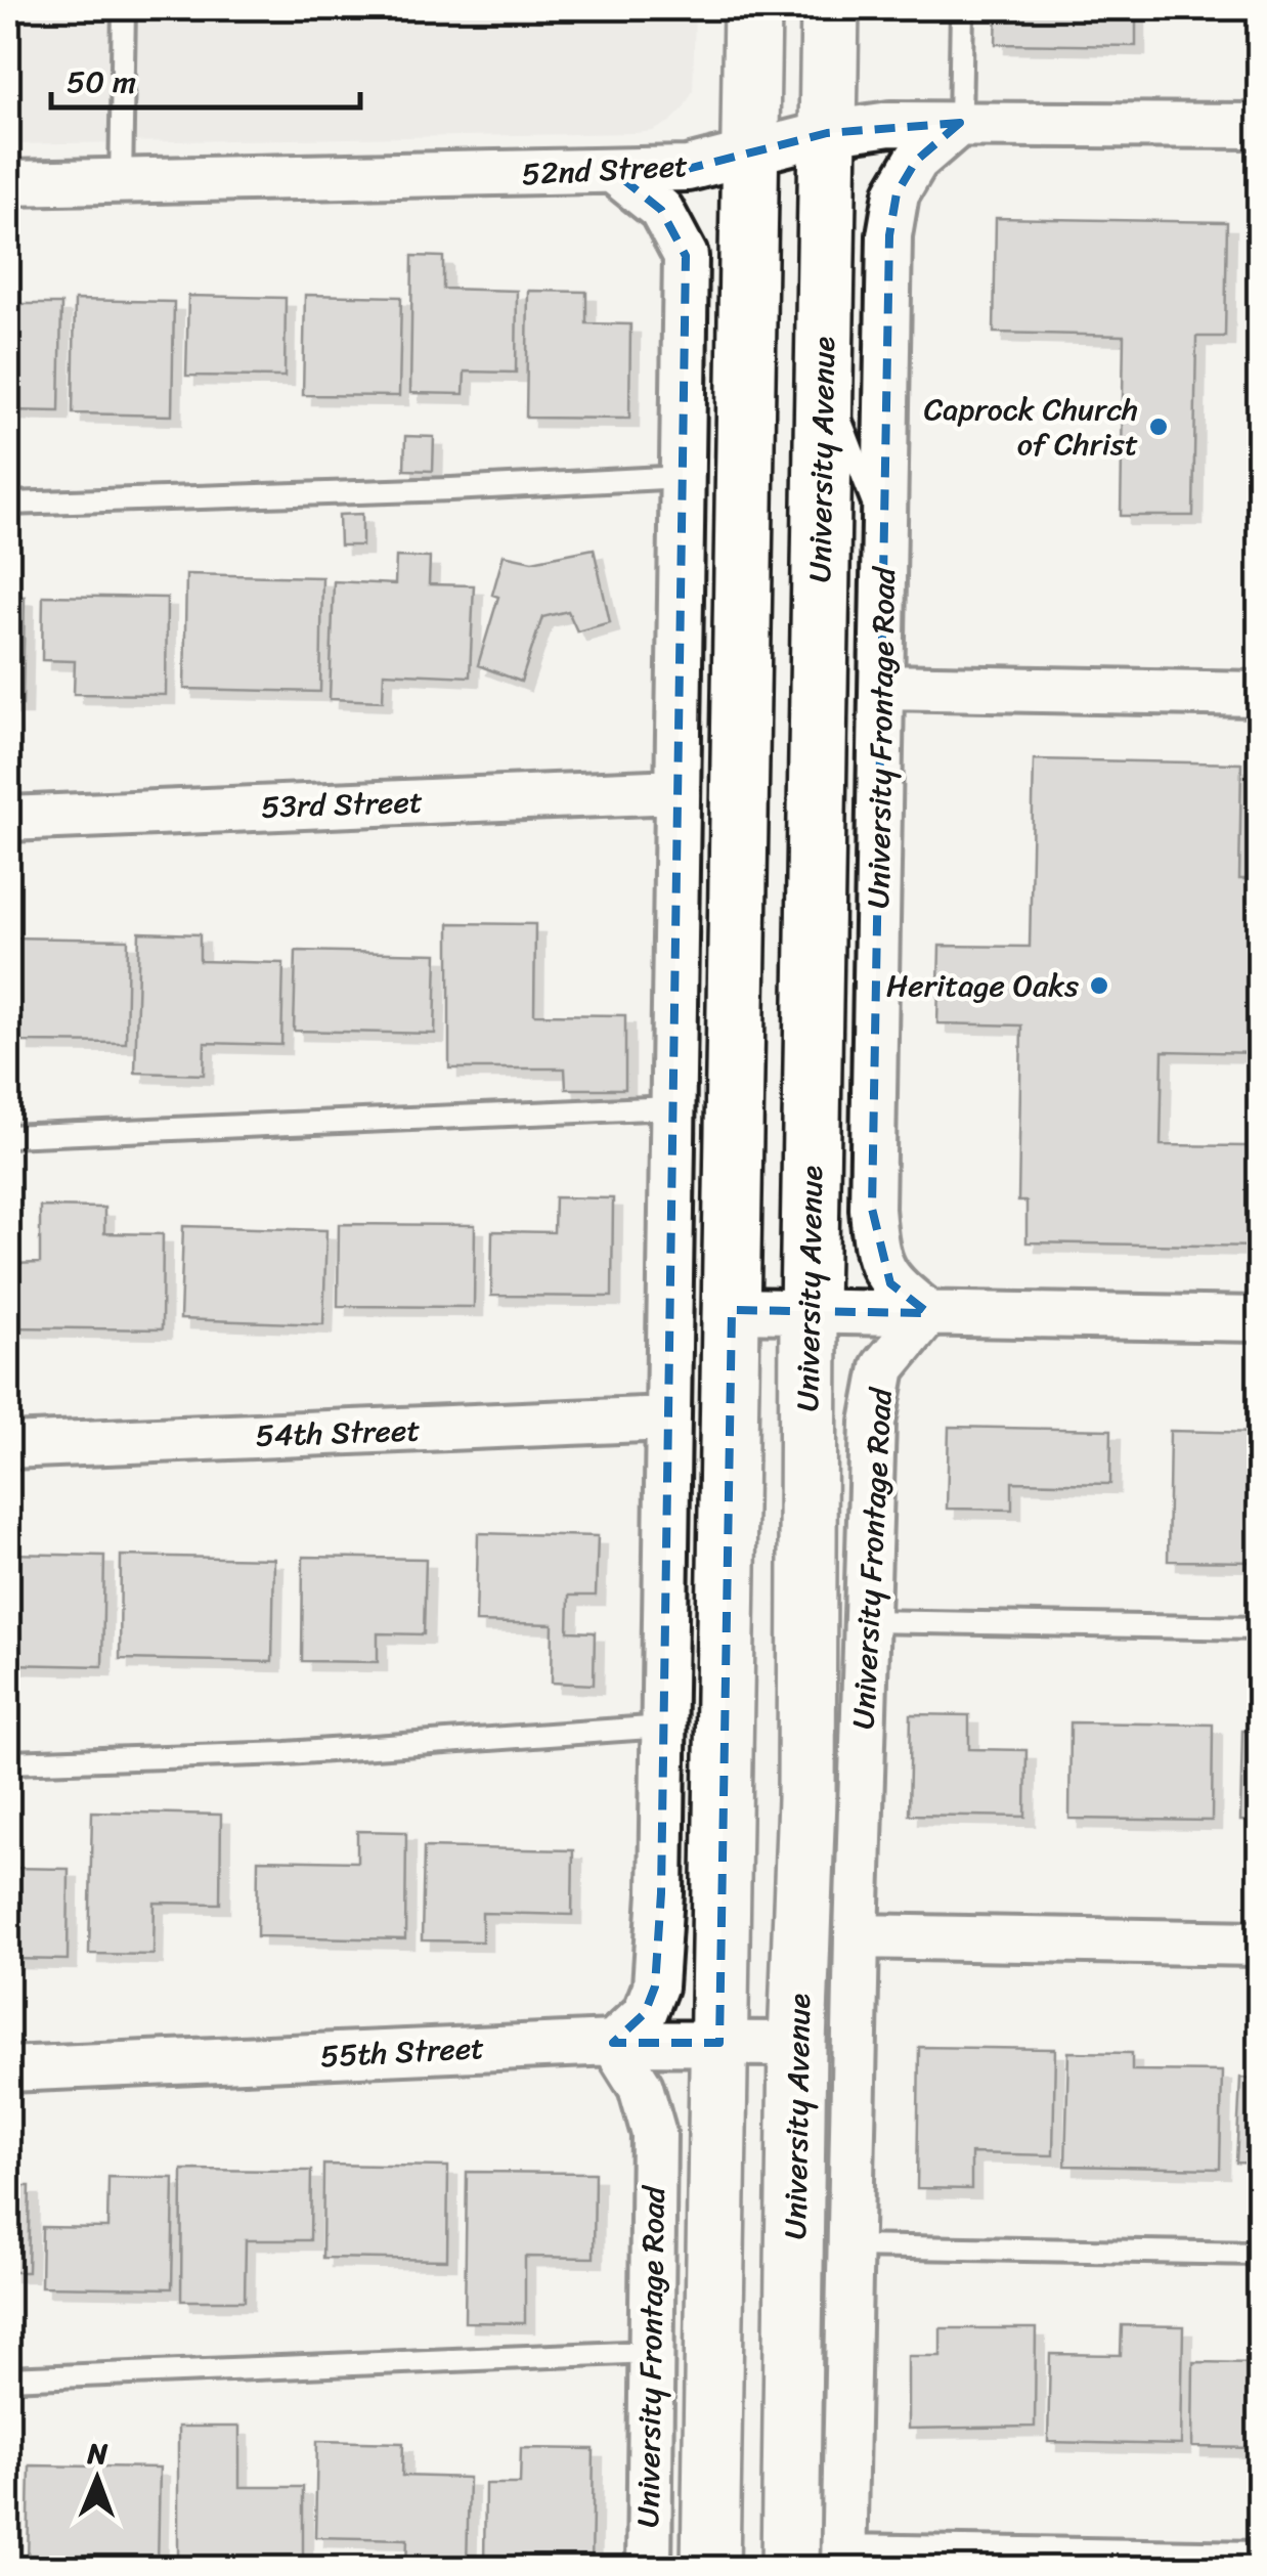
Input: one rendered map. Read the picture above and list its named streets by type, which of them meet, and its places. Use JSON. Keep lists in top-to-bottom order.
{
  "streets": {
    "main road": ["University Avenue"],
    "street": [
      "52nd Street",
      "University Frontage Road",
      "53rd Street",
      "54th Street",
      "55th Street"
    ]
  },
  "crossings": [
    ["52nd Street", "University Avenue"],
    ["52nd Street", "University Frontage Road"],
    ["University Avenue", "55th Street"],
    ["University Frontage Road", "55th Street"]
  ],
  "places": ["Caprock Church of Christ", "Heritage Oaks"],
  "scale_bar": "50 m",
  "north": "top"
}
